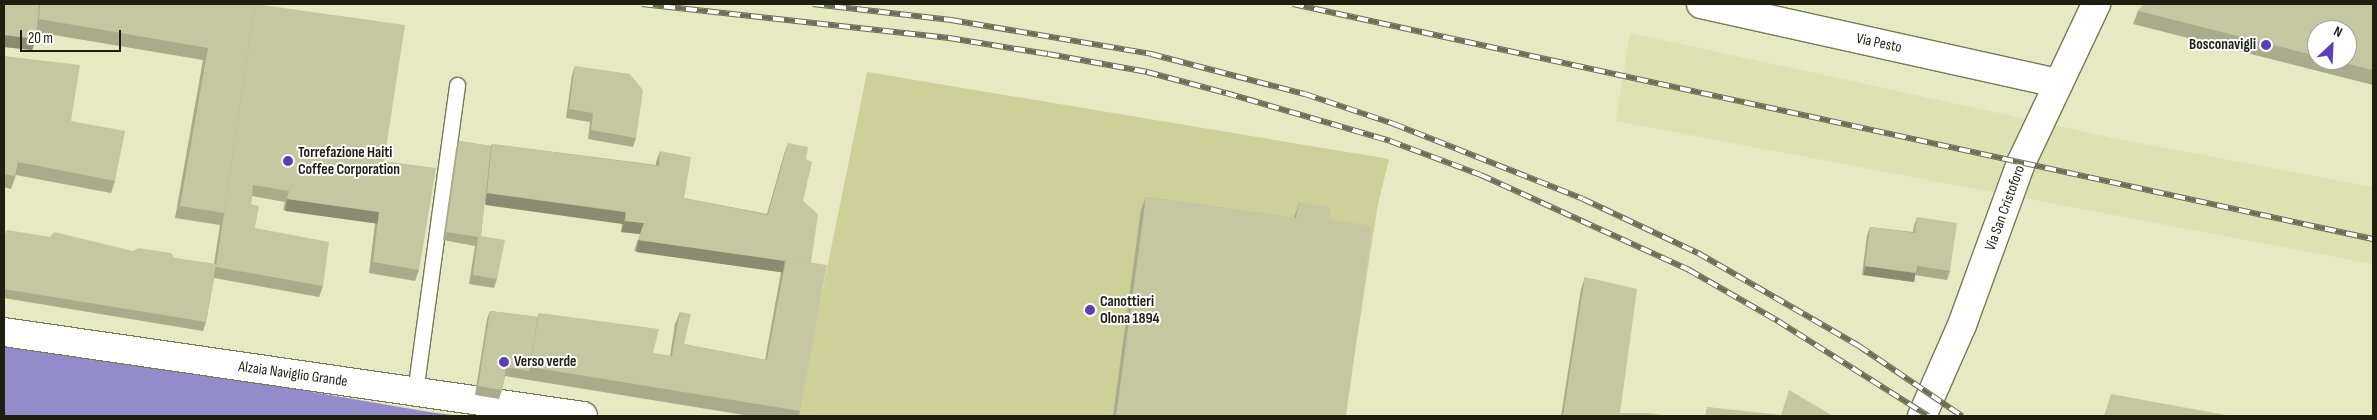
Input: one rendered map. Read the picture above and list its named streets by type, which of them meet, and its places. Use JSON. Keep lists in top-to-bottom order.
{
  "streets": {
    "street": ["Via Pesto", "Via San Cristoforo", "Alzaia Naviglio Grande"]
  },
  "crossings": [
    ["Via Pesto", "Via San Cristoforo"]
  ],
  "places": [
    "Bosconavigli",
    "Torrefazione Haiti Coffee Corporation",
    "Canottieri Olona 1894",
    "Verso verde"
  ],
  "scale_bar": "20 m",
  "north": "top right"
}
